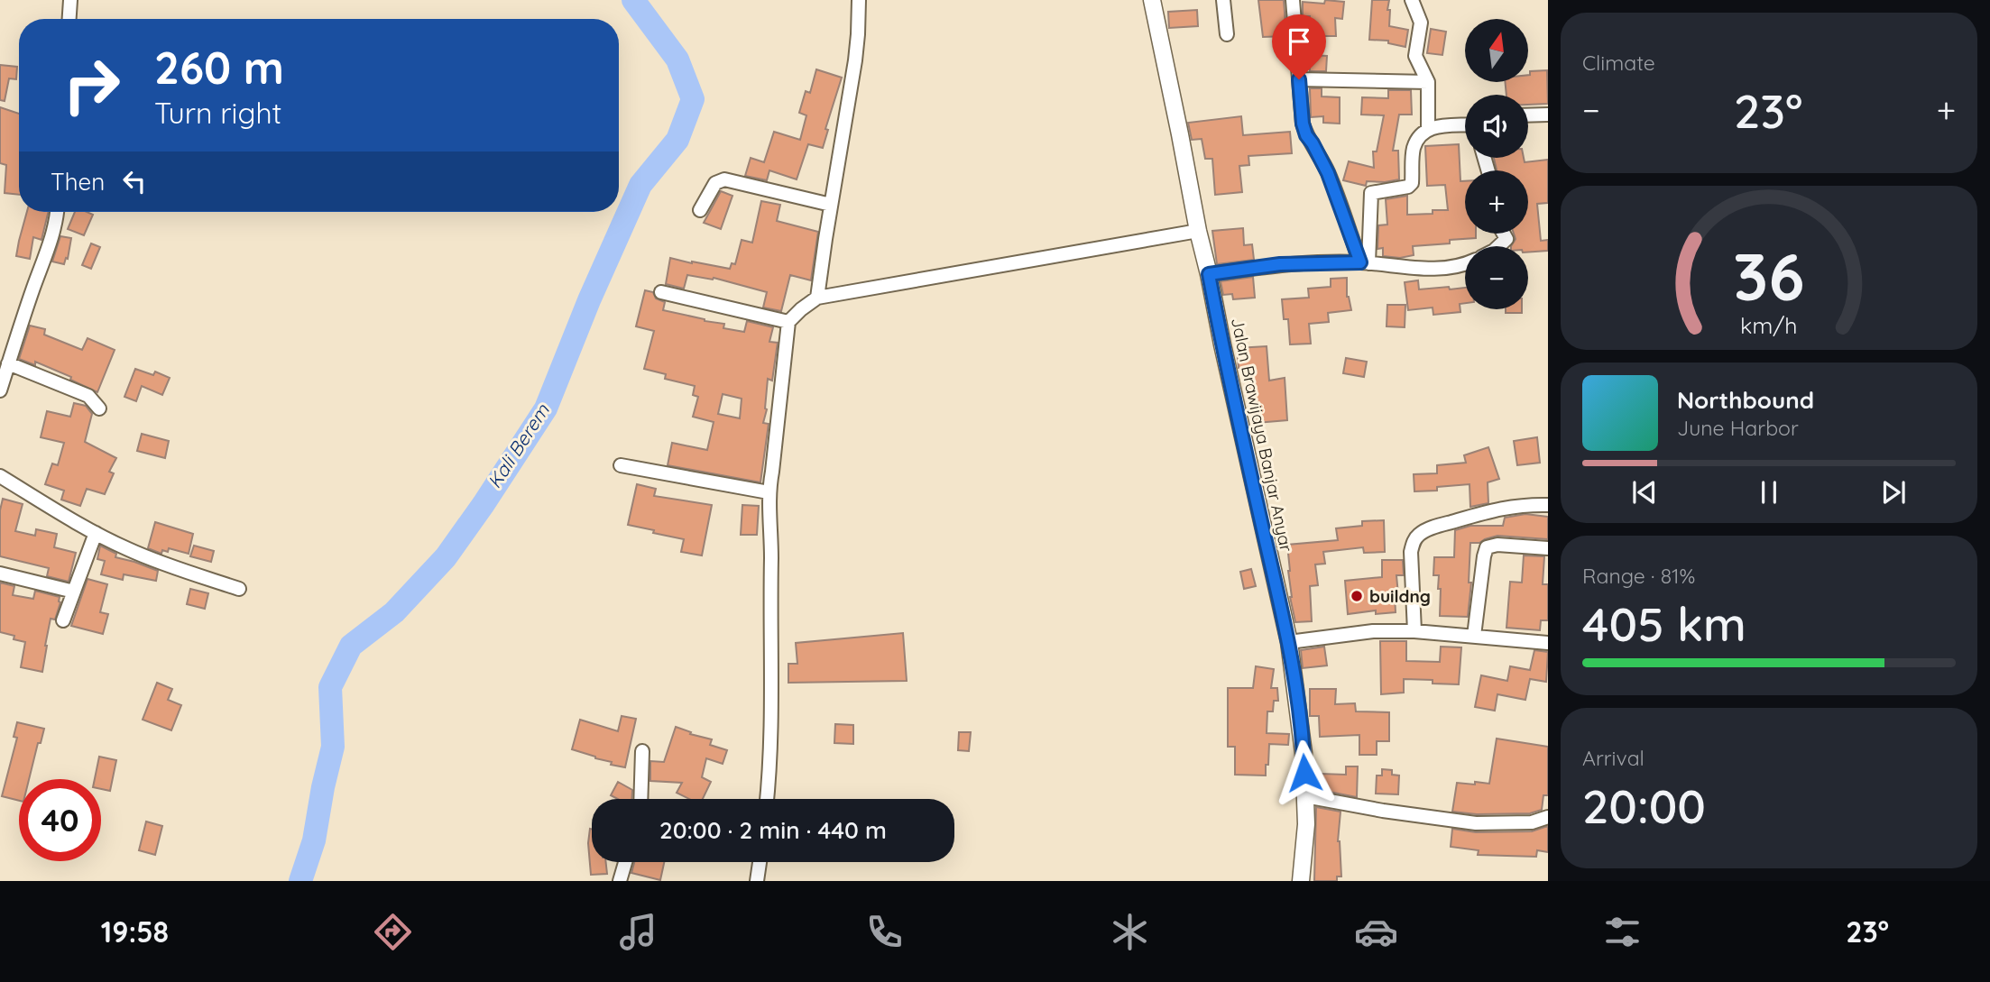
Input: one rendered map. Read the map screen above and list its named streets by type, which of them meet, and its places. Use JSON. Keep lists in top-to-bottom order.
{
  "streets": {
    "street": ["Jalan Brawijaya Banjar Anyar"]
  },
  "water": ["Kali Berem"],
  "places": ["buildng"],
  "north": "top",
  "page": {
    "tile": [
      "Climate",
      ["Range · 81%", "405 km"],
      ["Arrival", "20:00"]
    ],
    "map_buttons": ["+", "−"],
    "turn": ["260 m", "Turn right"],
    "heat": ["−", "23°", "+"],
    "then": "Then",
    "song": ["Northbound", "June Harbor"],
    "limit": "40",
    "trip": "20:00 · 2 min · 440 m",
    "tabs": ["19:58", "23°"],
    "gauge": ["36", "km/h"]
  }
}
